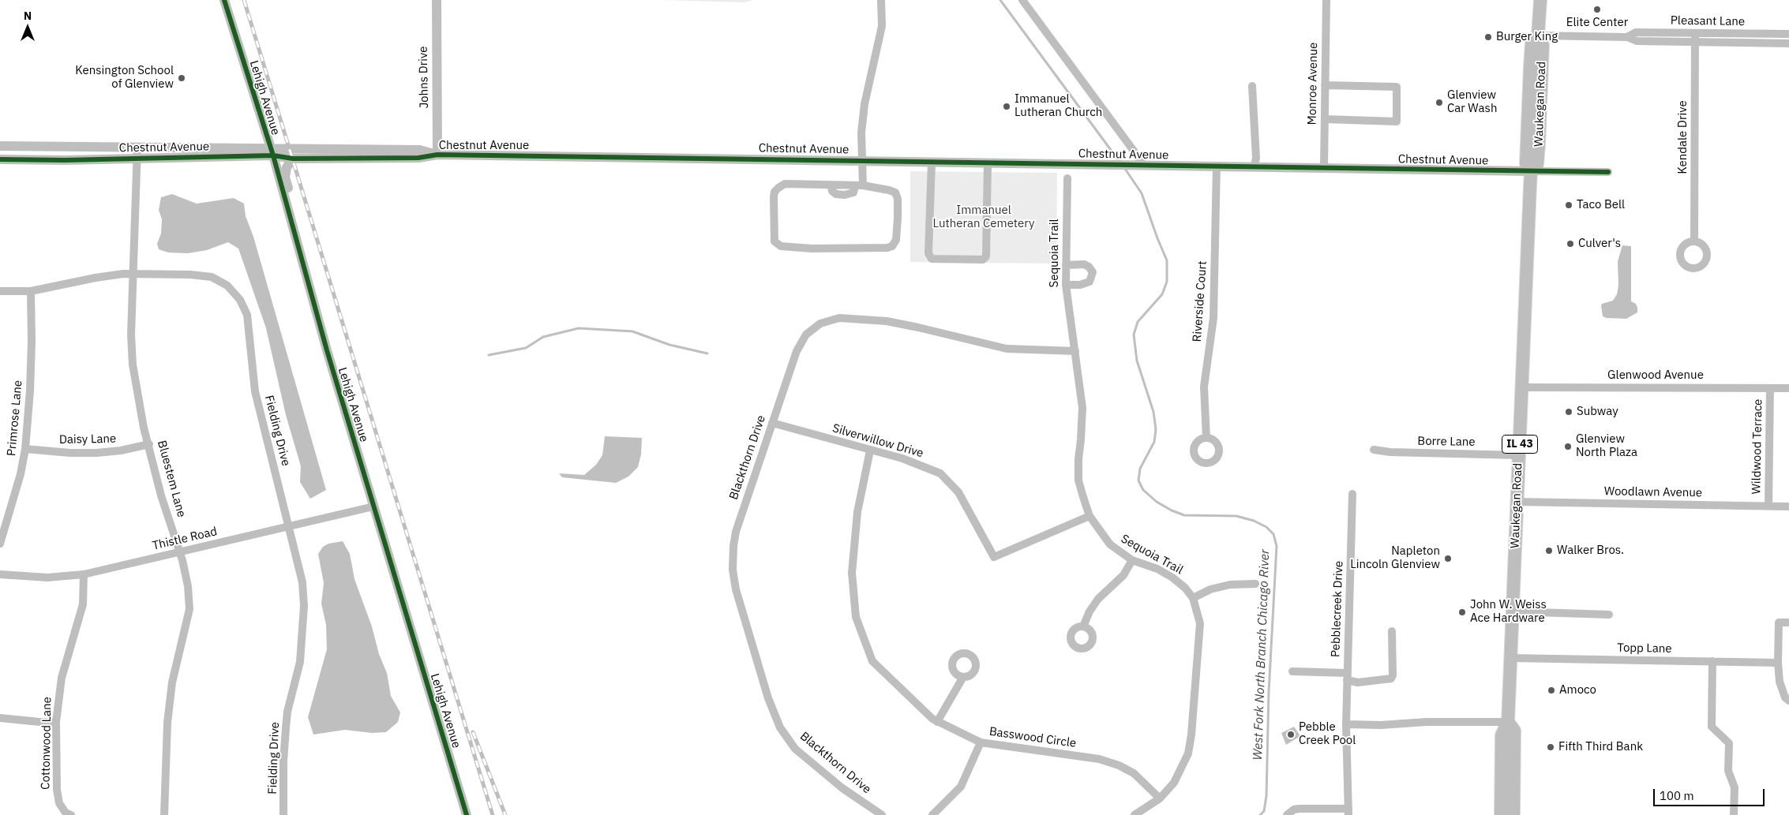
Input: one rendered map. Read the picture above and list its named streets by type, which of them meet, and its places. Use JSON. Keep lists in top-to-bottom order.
{
  "streets": {
    "main road": ["Waukegan Road", "IL 43"],
    "street": [
      "Pleasant Lane",
      "Johns Drive",
      "Monroe Avenue",
      "Lehigh Avenue",
      "Kendale Drive",
      "Chestnut Avenue",
      "Sequoia Trail",
      "Riverside Court",
      "Glenwood Avenue",
      "Primrose Lane",
      "Fielding Drive",
      "Daisy Lane",
      "Silverwillow Drive",
      "Borre Lane",
      "Wildwood Terrace",
      "Blackthorn Drive",
      "Bluestem Lane",
      "Woodlawn Avenue",
      "Thistle Road",
      "Pebblecreek Drive",
      "Topp Lane",
      "Basswood Circle",
      "Cottonwood Lane"
    ]
  },
  "crossings": [
    ["Pleasant Lane", "Waukegan Road"],
    ["Pleasant Lane", "Kendale Drive"],
    ["Johns Drive", "Chestnut Avenue"],
    ["Monroe Avenue", "Chestnut Avenue"],
    ["Lehigh Avenue", "Chestnut Avenue"],
    ["Lehigh Avenue", "Thistle Road"],
    ["Waukegan Road", "Chestnut Avenue"],
    ["Waukegan Road", "Glenwood Avenue"],
    ["Waukegan Road", "Borre Lane"],
    ["Waukegan Road", "Woodlawn Avenue"],
    ["Waukegan Road", "Topp Lane"],
    ["Chestnut Avenue", "Riverside Court"],
    ["Chestnut Avenue", "Bluestem Lane"],
    ["Sequoia Trail", "Silverwillow Drive"],
    ["Sequoia Trail", "Blackthorn Drive"],
    ["Sequoia Trail", "Basswood Circle"],
    ["Glenwood Avenue", "Wildwood Terrace"],
    ["Primrose Lane", "Fielding Drive"],
    ["Primrose Lane", "Daisy Lane"],
    ["Fielding Drive", "Bluestem Lane"],
    ["Fielding Drive", "Thistle Road"],
    ["Daisy Lane", "Bluestem Lane"],
    ["Silverwillow Drive", "Blackthorn Drive"],
    ["Silverwillow Drive", "Basswood Circle"],
    ["Wildwood Terrace", "Woodlawn Avenue"],
    ["Bluestem Lane", "Thistle Road"],
    ["Thistle Road", "Cottonwood Lane"]
  ],
  "water": ["West Fork North Branch Chicago River"],
  "parks": ["Immanuel Lutheran Cemetery"],
  "places": [
    "Elite Center",
    "Burger King",
    "Kensington School of Glenview",
    "Glenview Car Wash",
    "Immanuel Lutheran Church",
    "Taco Bell",
    "Culver's",
    "Subway",
    "Glenview North Plaza",
    "Walker Bros.",
    "Napleton Lincoln Glenview",
    "John W. Weiss Ace Hardware",
    "Amoco",
    "Pebble Creek Pool",
    "Fifth Third Bank"
  ],
  "scale_bar": "100 m",
  "north": "top"
}
